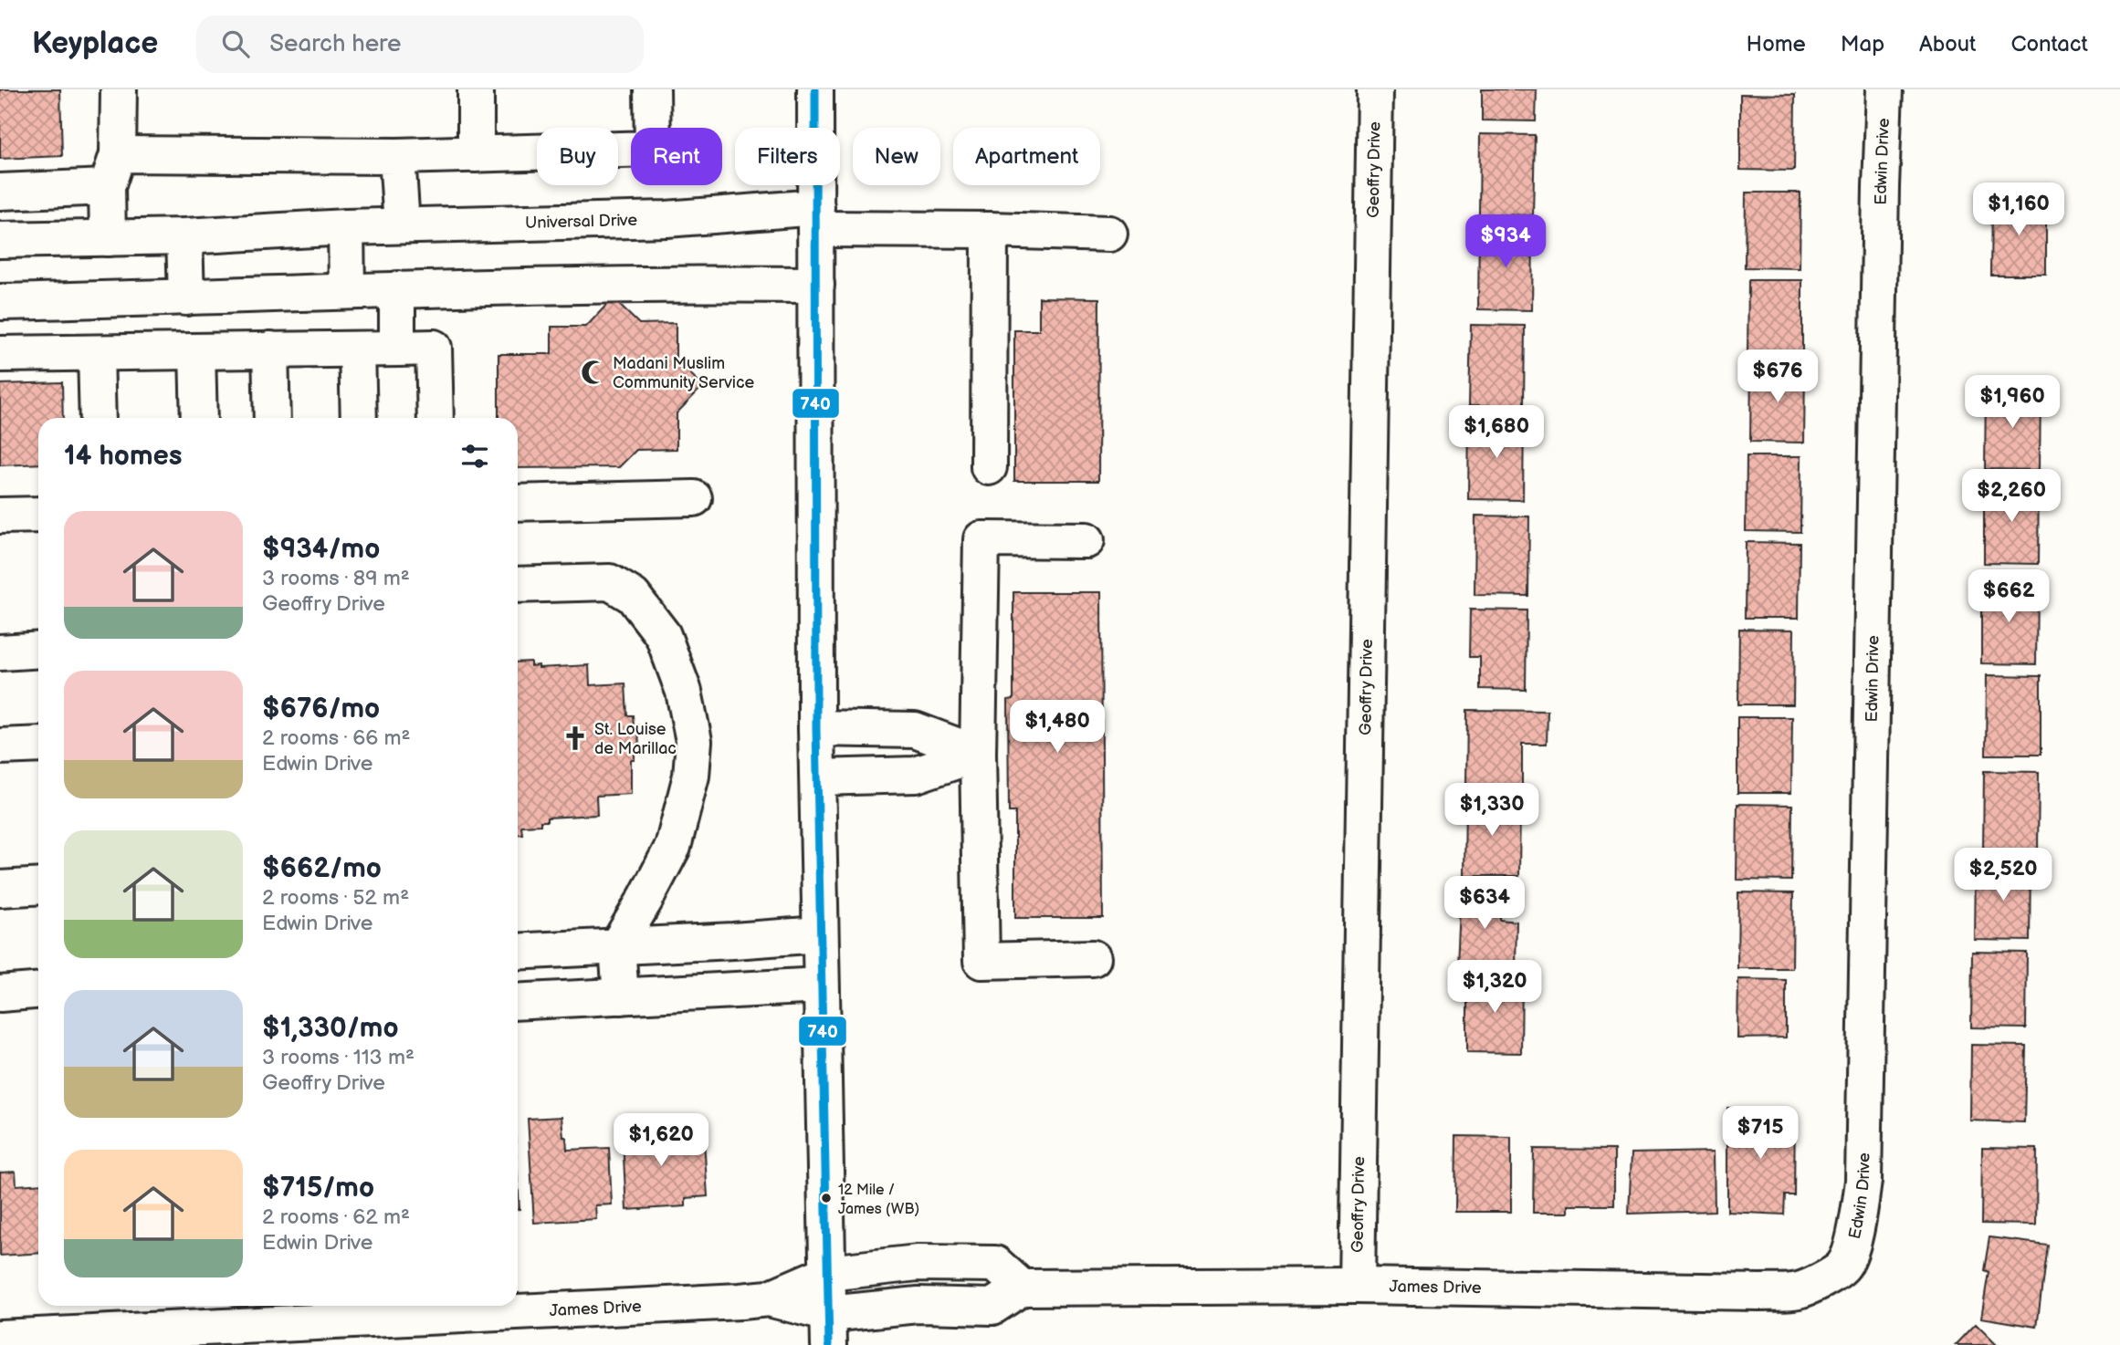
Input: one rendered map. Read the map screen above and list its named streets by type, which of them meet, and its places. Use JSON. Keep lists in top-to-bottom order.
{
  "streets": {
    "street": [
      "Edwin Drive",
      "Geoffry Drive",
      "Universal Drive",
      "James Drive"
    ]
  },
  "crossings": [
    ["Edwin Drive", "James Drive"],
    ["Geoffry Drive", "James Drive"]
  ],
  "places": {
    "mosque": ["Madani Muslim Community Service"],
    "church": ["St. Louise de Marillac"],
    "other": ["12 Mile / James (WB)"]
  },
  "lines": ["transit line 740"],
  "page": {
    "header": "Keyplace",
    "search": "Search here",
    "nav": [
      "Home",
      "Map",
      "About",
      "Contact"
    ],
    "chip": [
      "Buy",
      "Rent",
      "Filters",
      "New",
      "Apartment"
    ],
    "price": [
      "$1,160",
      "$934",
      "$676",
      "$1,960",
      "$1,680",
      "$2,260",
      "$662",
      "$1,480",
      "$1,330",
      "$2,520",
      "$634",
      "$1,320",
      "$715",
      "$1,620"
    ],
    "heading": "14 homes",
    "list": [
      {
        "name": "$934/mo",
        "note": "3 rooms · 89 m² · Geoffry Drive"
      },
      {
        "name": "$676/mo",
        "note": "2 rooms · 66 m² · Edwin Drive"
      },
      {
        "name": "$662/mo",
        "note": "2 rooms · 52 m² · Edwin Drive"
      },
      {
        "name": "$1,330/mo",
        "note": "3 rooms · 113 m² · Geoffry Drive"
      },
      {
        "name": "$715/mo",
        "note": "2 rooms · 62 m² · Edwin Drive"
      }
    ]
  }
}
